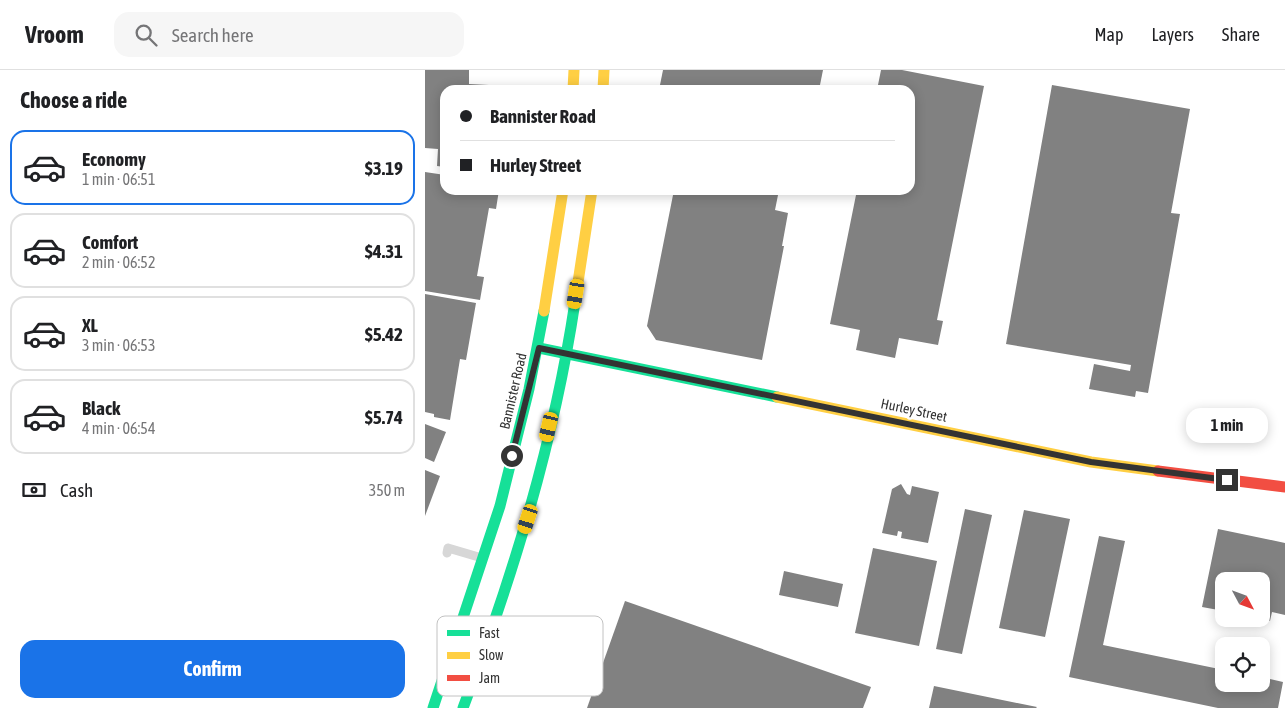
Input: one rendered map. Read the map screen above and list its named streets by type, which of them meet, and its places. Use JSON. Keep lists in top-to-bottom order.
{
  "streets": {
    "main road": ["Bannister Road", "Hurley Street"]
  },
  "crossings": [
    ["Bannister Road", "Hurley Street"]
  ],
  "legend": ["Fast", "Slow", "Jam"],
  "north": "bottom right",
  "page": {
    "header": "Vroom",
    "search": "Search here",
    "nav": ["Map", "Layers", "Share"],
    "heading": "Choose a ride",
    "banner": ["Bannister Road", "Hurley Street"],
    "list": [
      {
        "name": "Economy",
        "note": "1 min · 06:51",
        "value": "$3.19"
      },
      {
        "name": "Comfort",
        "note": "2 min · 06:52",
        "value": "$4.31"
      },
      {
        "name": "XL",
        "note": "3 min · 06:53",
        "value": "$5.42"
      },
      {
        "name": "Black",
        "note": "4 min · 06:54",
        "value": "$5.74"
      }
    ],
    "bubble": "1 min",
    "pay": ["Cash", "350 m"],
    "buttons": "Confirm"
  }
}
